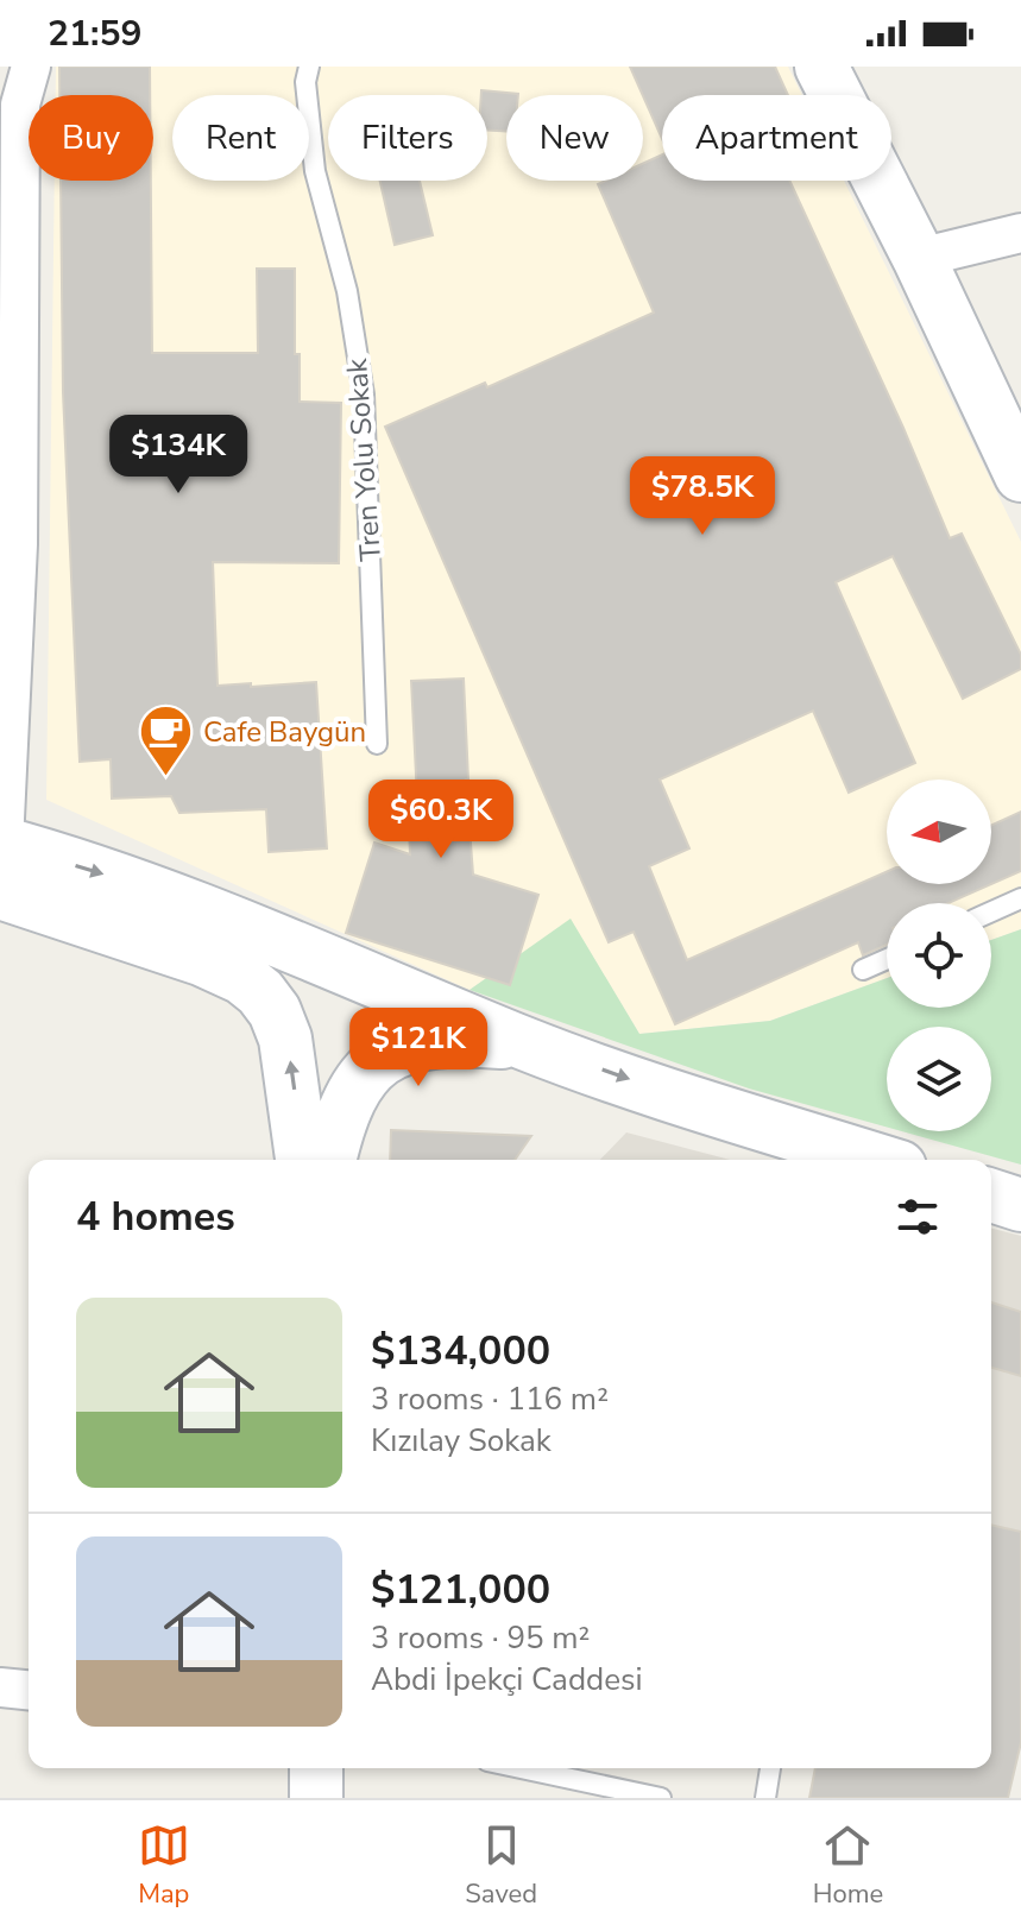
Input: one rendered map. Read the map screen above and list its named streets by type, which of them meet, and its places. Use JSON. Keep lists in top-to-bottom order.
{
  "streets": {
    "lane": ["Tren Yolu Sokak"]
  },
  "places": {
    "cafe": ["Cafe Baygün"]
  },
  "north": "left",
  "page": {
    "status": "21:59",
    "chip": [
      "Buy",
      "Rent",
      "Filters",
      "New",
      "Apartment"
    ],
    "price": [
      "$134K",
      "$78.5K",
      "$60.3K",
      "$121K"
    ],
    "heading": "4 homes",
    "list": [
      {
        "name": "$134,000",
        "note": "3 rooms · 116 m² · Kızılay Sokak"
      },
      {
        "name": "$121,000",
        "note": "3 rooms · 95 m² · Abdi İpekçi Caddesi"
      }
    ],
    "tabs": ["Map", "Saved", "Home"]
  }
}
